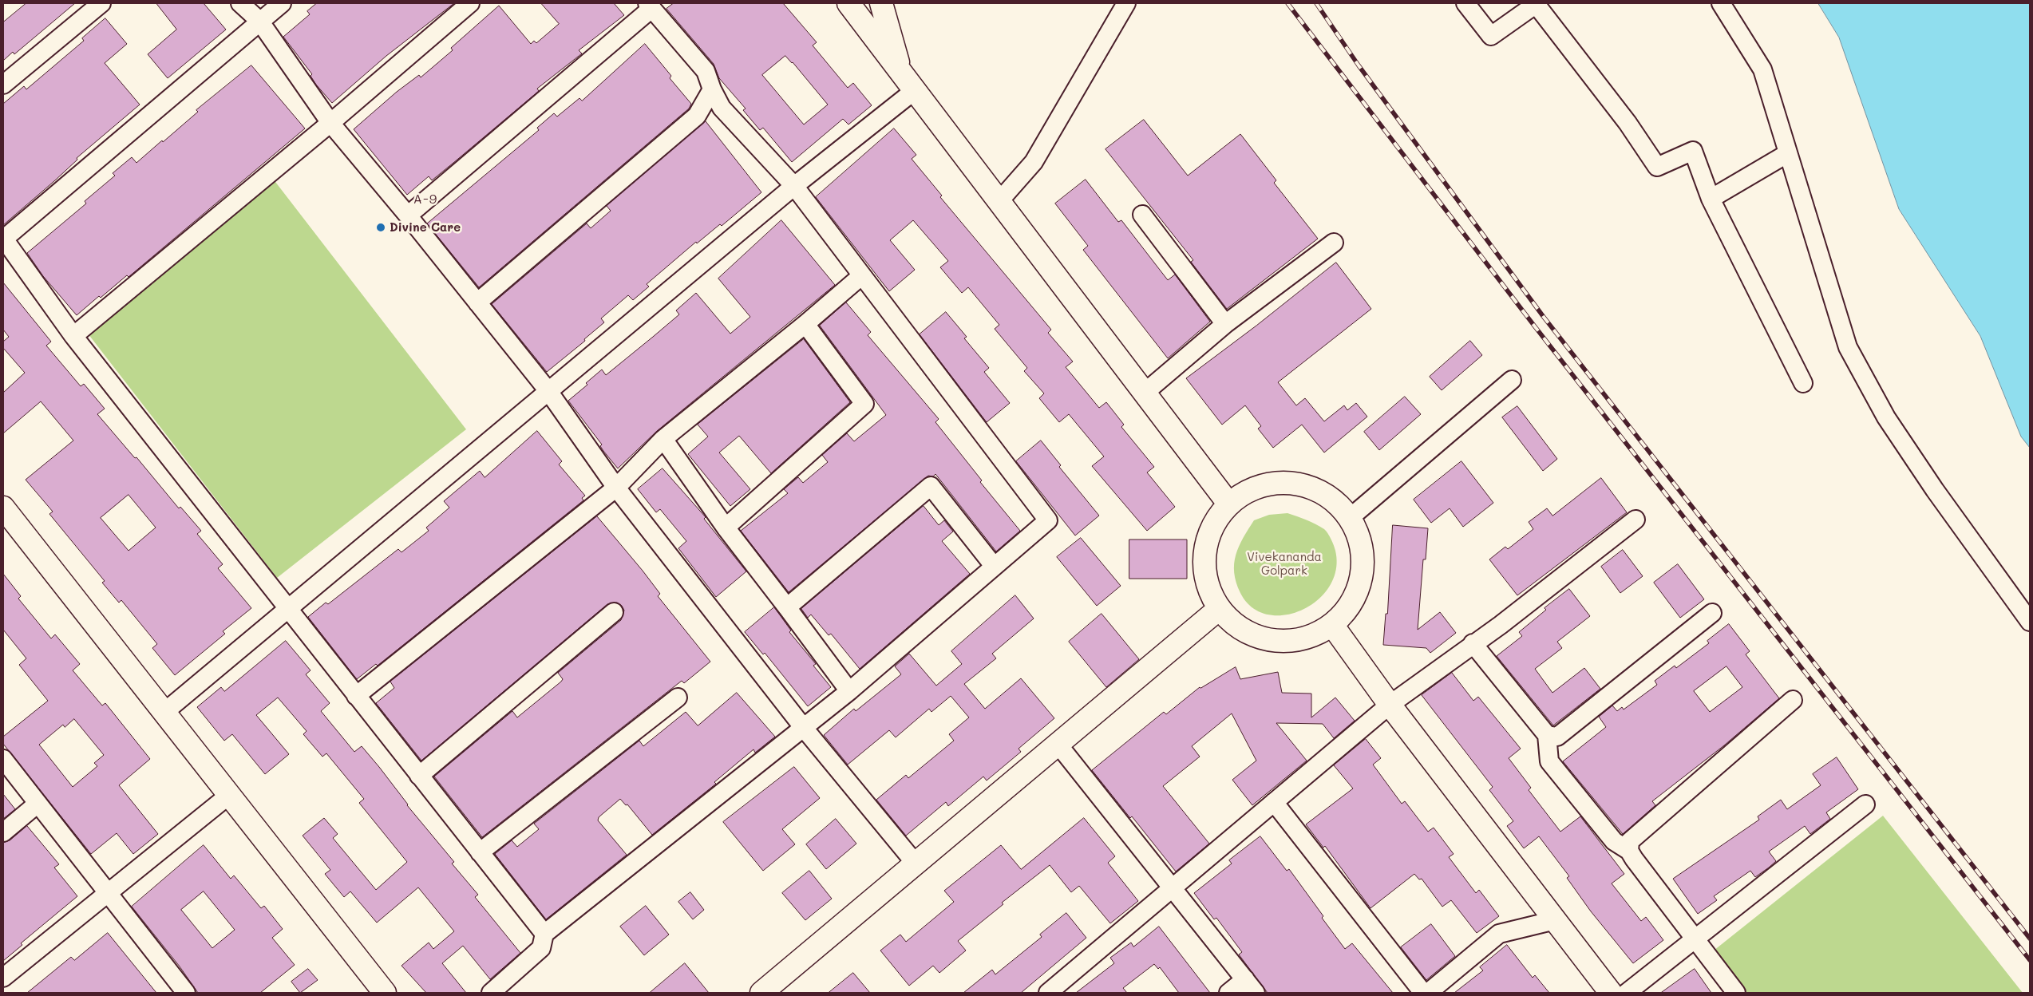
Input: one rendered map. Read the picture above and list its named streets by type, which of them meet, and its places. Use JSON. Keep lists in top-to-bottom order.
{
  "districts": ["A-9"],
  "parks": ["Vivekananda Golpark"],
  "places": ["Divine Care"]
}
